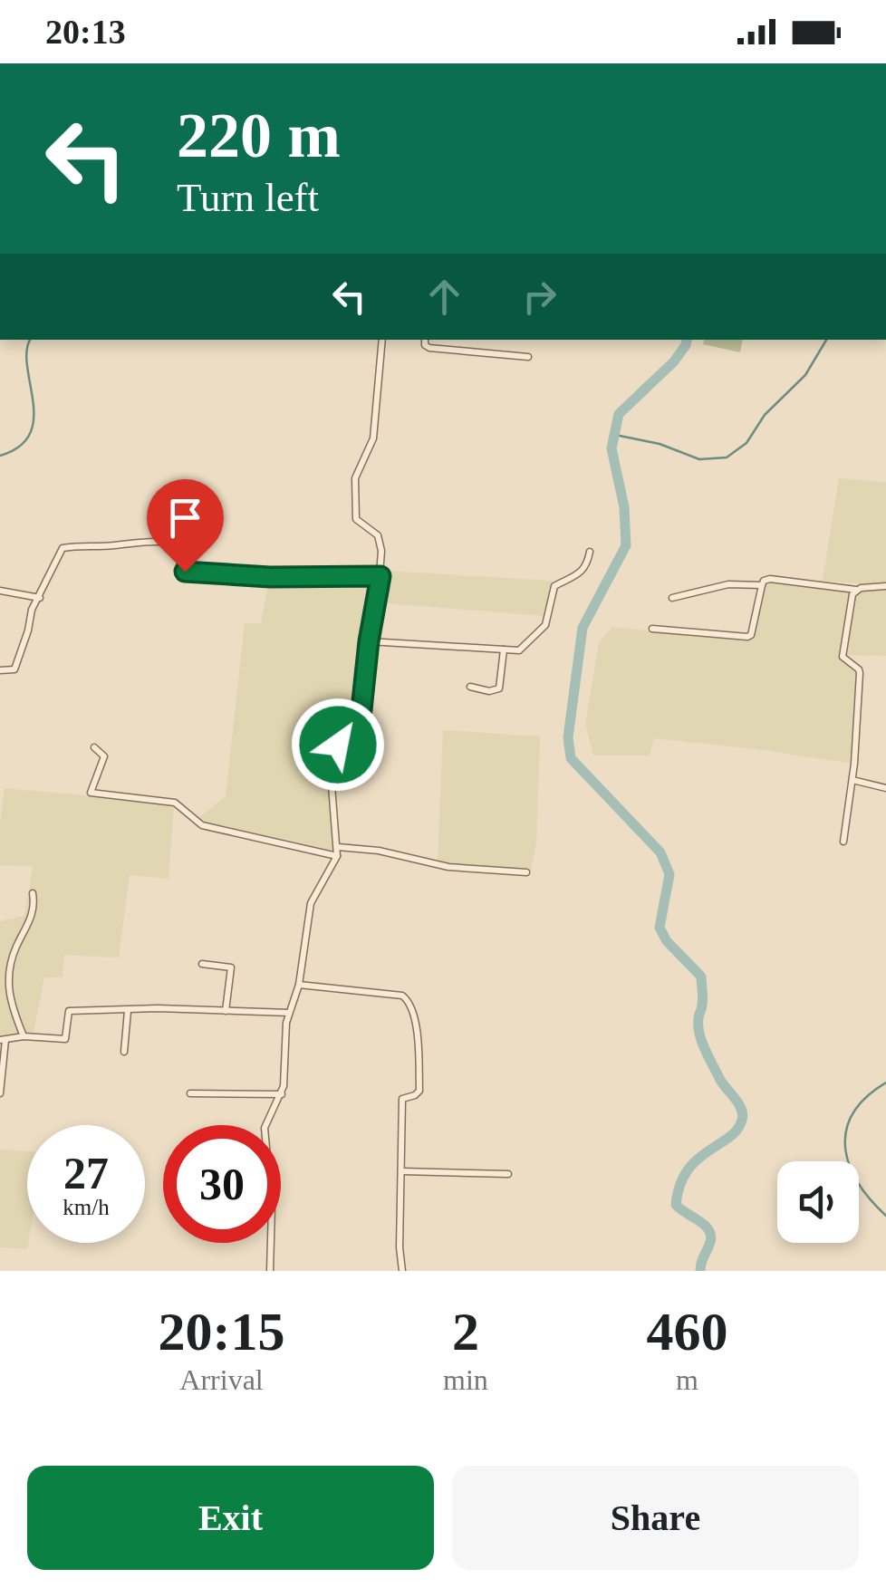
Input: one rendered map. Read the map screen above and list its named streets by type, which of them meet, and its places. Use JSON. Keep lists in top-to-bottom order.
{
  "page": {
    "status": "20:13",
    "turn": ["220 m", "Turn left"],
    "speed": "27 km/h",
    "limit": "30",
    "eta": [
      "20:15",
      "Arrival",
      "2",
      "min",
      "460",
      "m"
    ],
    "buttons": ["Exit", "Share"]
  }
}
